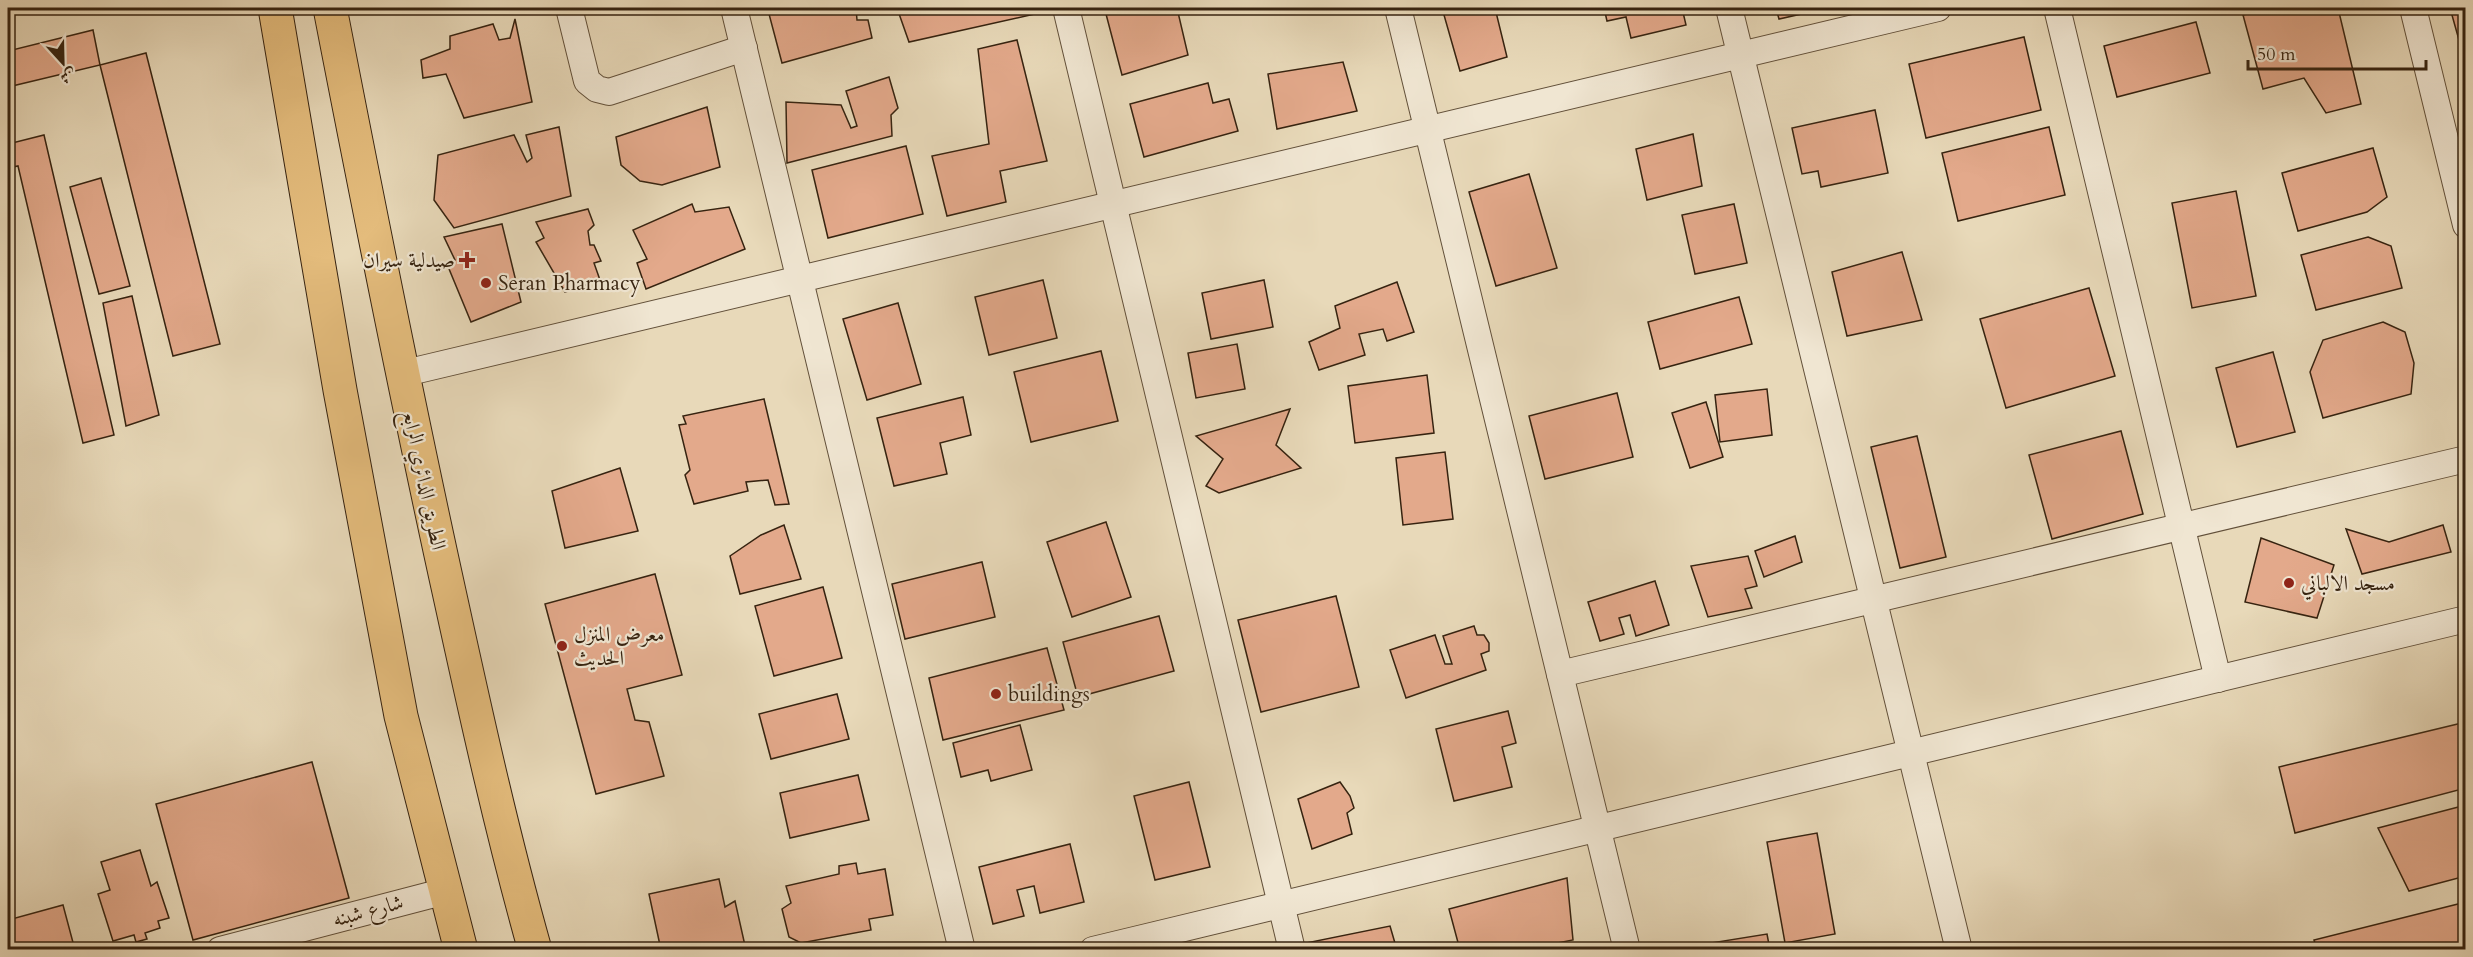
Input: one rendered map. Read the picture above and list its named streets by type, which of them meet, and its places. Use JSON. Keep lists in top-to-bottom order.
{
  "streets": {
    "main road": ["الطريق الدائري الرابع"],
    "street": ["شارع شبنه"]
  },
  "places": {
    "health": ["صيدلية سيران"],
    "other": [
      "Seran Pharmacy",
      "مسجد الالباني",
      "معرض المنزل الحديث",
      "buildings"
    ]
  },
  "scale_bar": "50 m",
  "north": "bottom"
}
